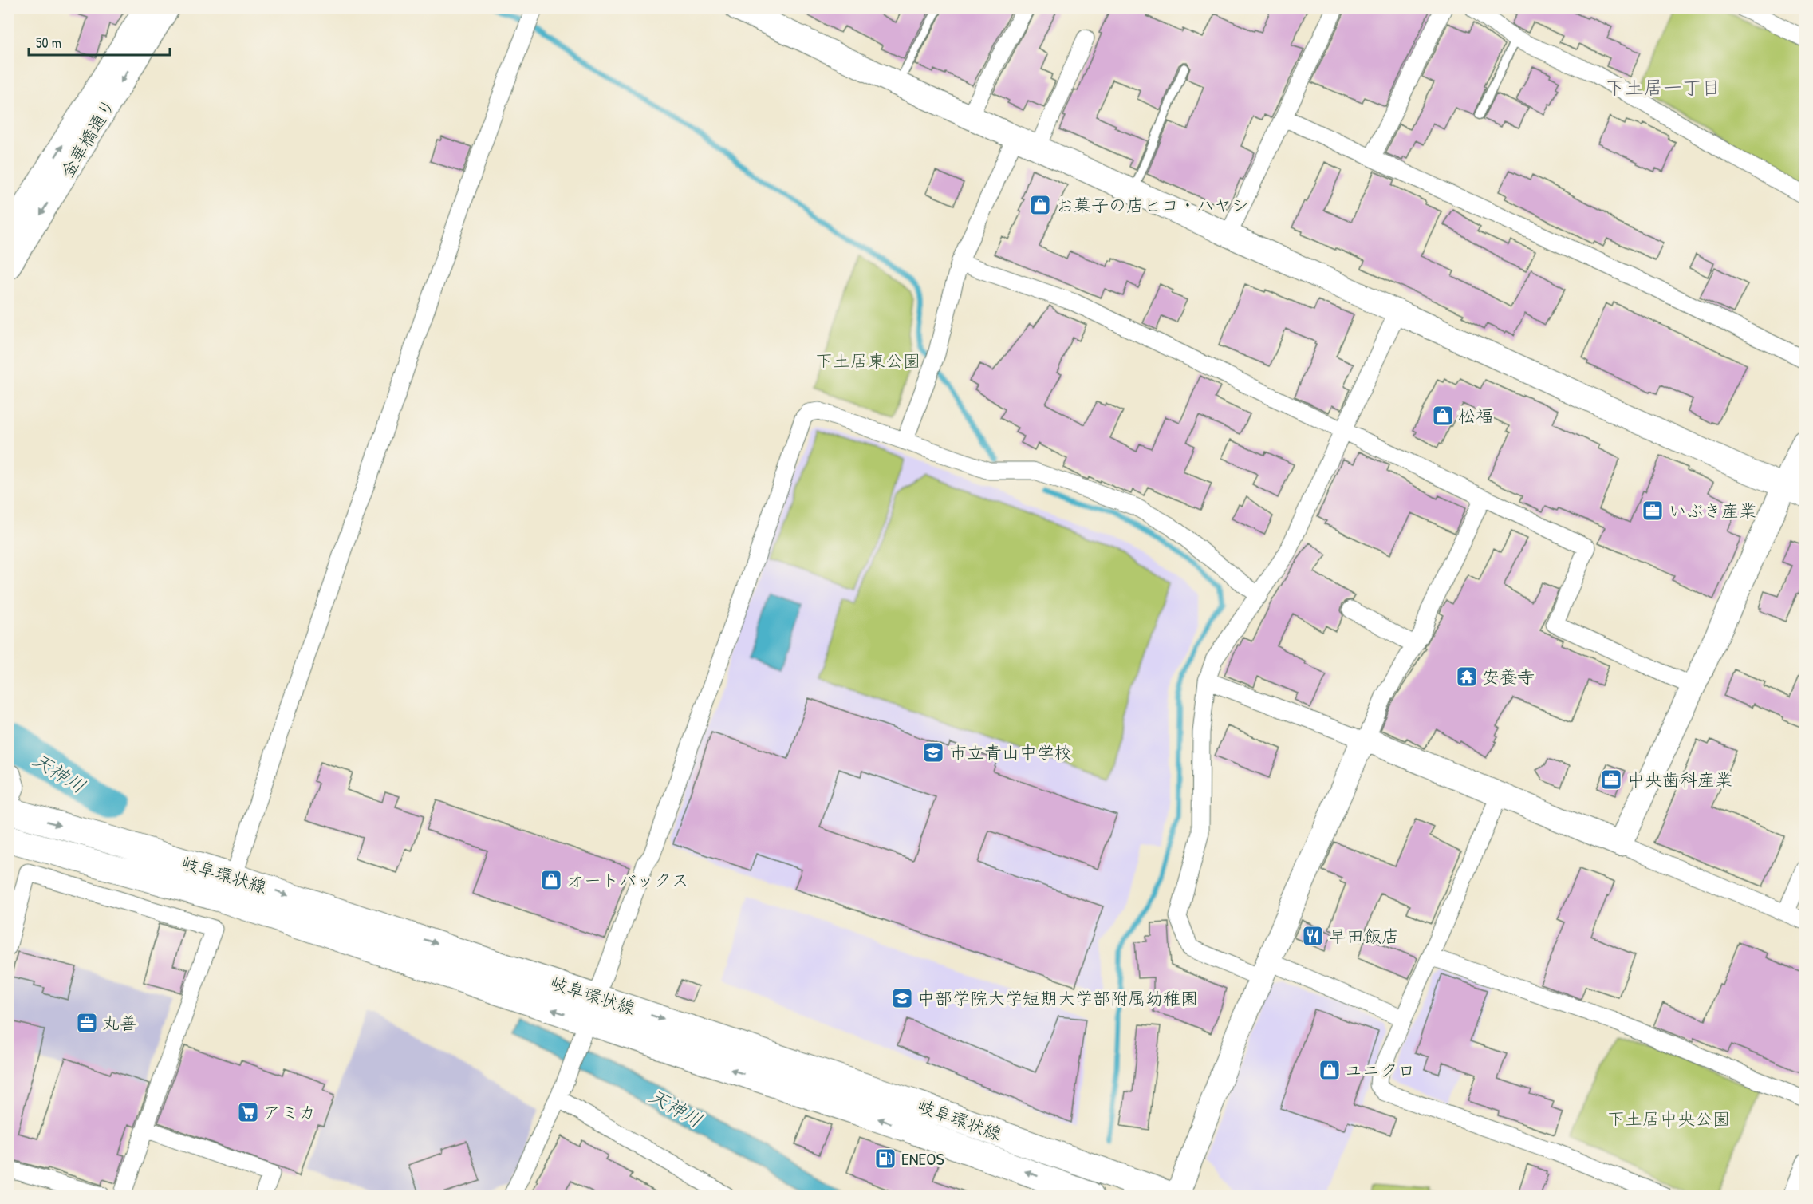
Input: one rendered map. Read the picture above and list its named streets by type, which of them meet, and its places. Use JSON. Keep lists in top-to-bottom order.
{
  "streets": {
    "main road": ["岐阜環状線"],
    "street": ["金華橋通り"]
  },
  "districts": ["下土居一丁目"],
  "water": ["天神川"],
  "parks": ["下土居東公園", "下土居中央公園"],
  "places": {
    "shop": [
      "お菓子の店ヒコ・ハヤシ",
      "松福",
      "オートバックス",
      "ユニクロ"
    ],
    "office": ["いぶき産業", "中央歯科産業", "丸善"],
    "temple": ["安養寺"],
    "school or university": ["市立青山中学校", "中部学院大学短期大学部附属幼稚園"],
    "restaurant": ["早田飯店"],
    "supermarket": ["アミカ"],
    "fuel station": ["ENEOS"]
  },
  "scale_bar": "50 m"
}
